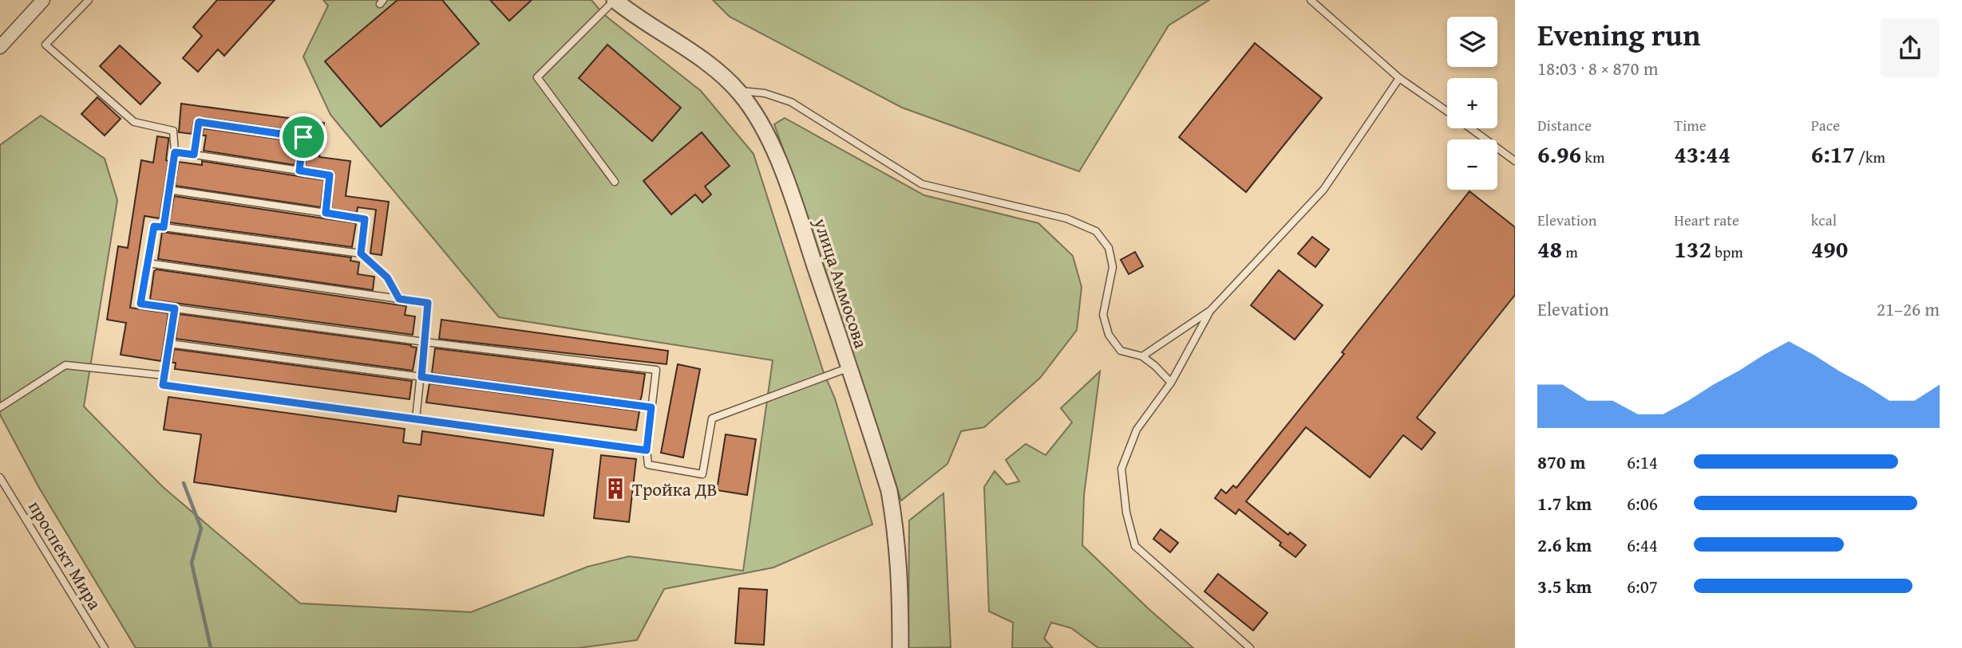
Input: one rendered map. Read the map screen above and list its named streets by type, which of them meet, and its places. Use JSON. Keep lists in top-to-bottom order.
{
  "streets": {
    "street": ["улица Аммосова"],
    "lane": ["проспект Мира"]
  },
  "places": {
    "building": ["Тройка ДВ"]
  },
  "page": {
    "heading": ["Evening run", "18:03 · 8 × 870 m"],
    "map_buttons": ["+", "−"],
    "stats": [
      ["Distance", "6.96 km"],
      ["Time", "43:44"],
      ["Pace", "6:17 /km"],
      ["Elevation", "48 m"],
      ["Heart rate", "132 bpm"],
      ["kcal", "490"]
    ],
    "chart": ["Elevation", "21–26 m"],
    "list": [
      {
        "name": "870 m",
        "note": "6:14"
      },
      {
        "name": "1.7 km",
        "note": "6:06"
      },
      {
        "name": "2.6 km",
        "note": "6:44"
      },
      {
        "name": "3.5 km",
        "note": "6:07"
      }
    ]
  }
}
